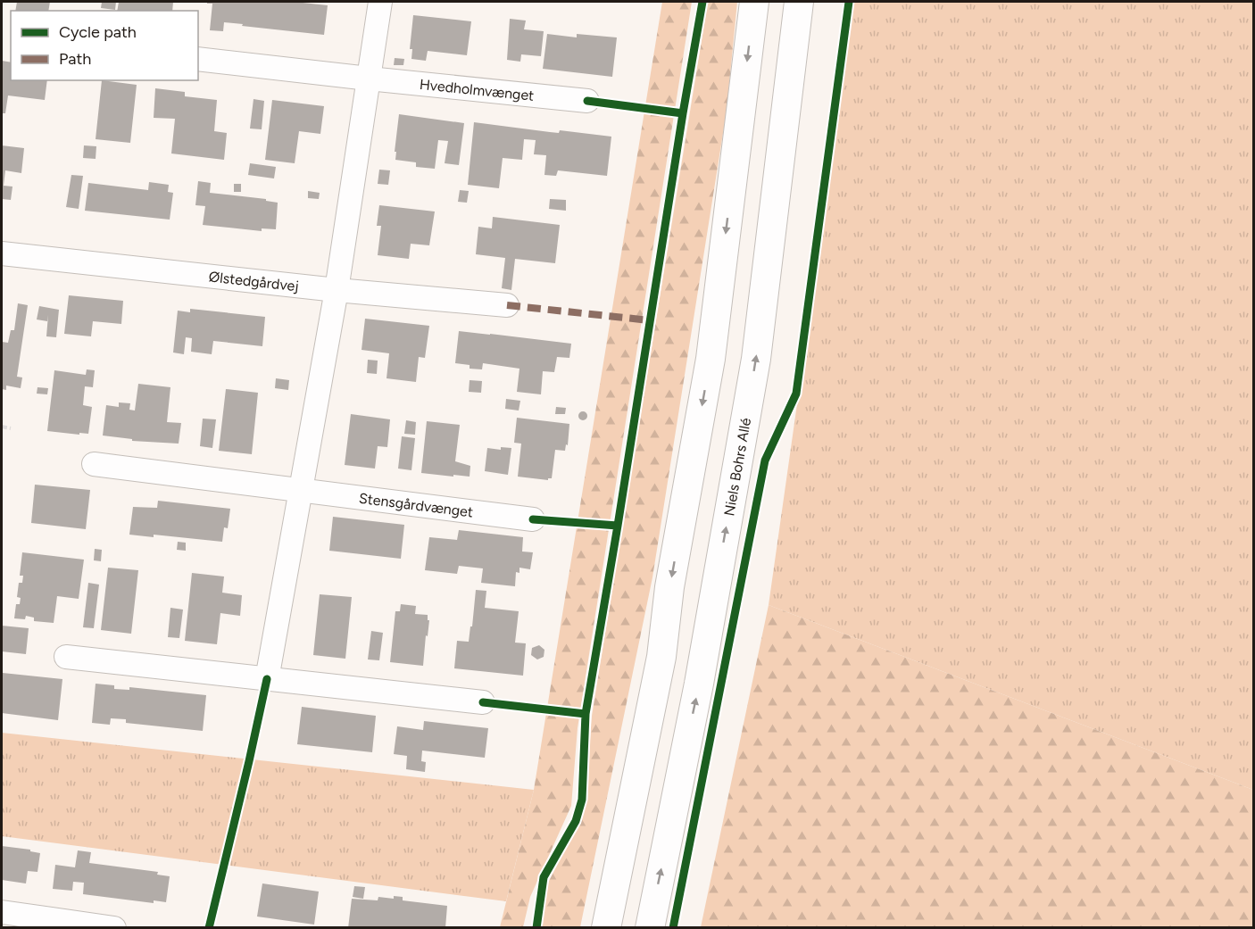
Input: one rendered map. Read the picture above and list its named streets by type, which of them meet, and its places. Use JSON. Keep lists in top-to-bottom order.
{
  "streets": {
    "street": [
      "Hvedholmvænget",
      "Ølstedgårdvej",
      "Niels Bohrs Allé",
      "Stensgårdvænget"
    ]
  },
  "legend": ["Cycle path", "Path"]
}
